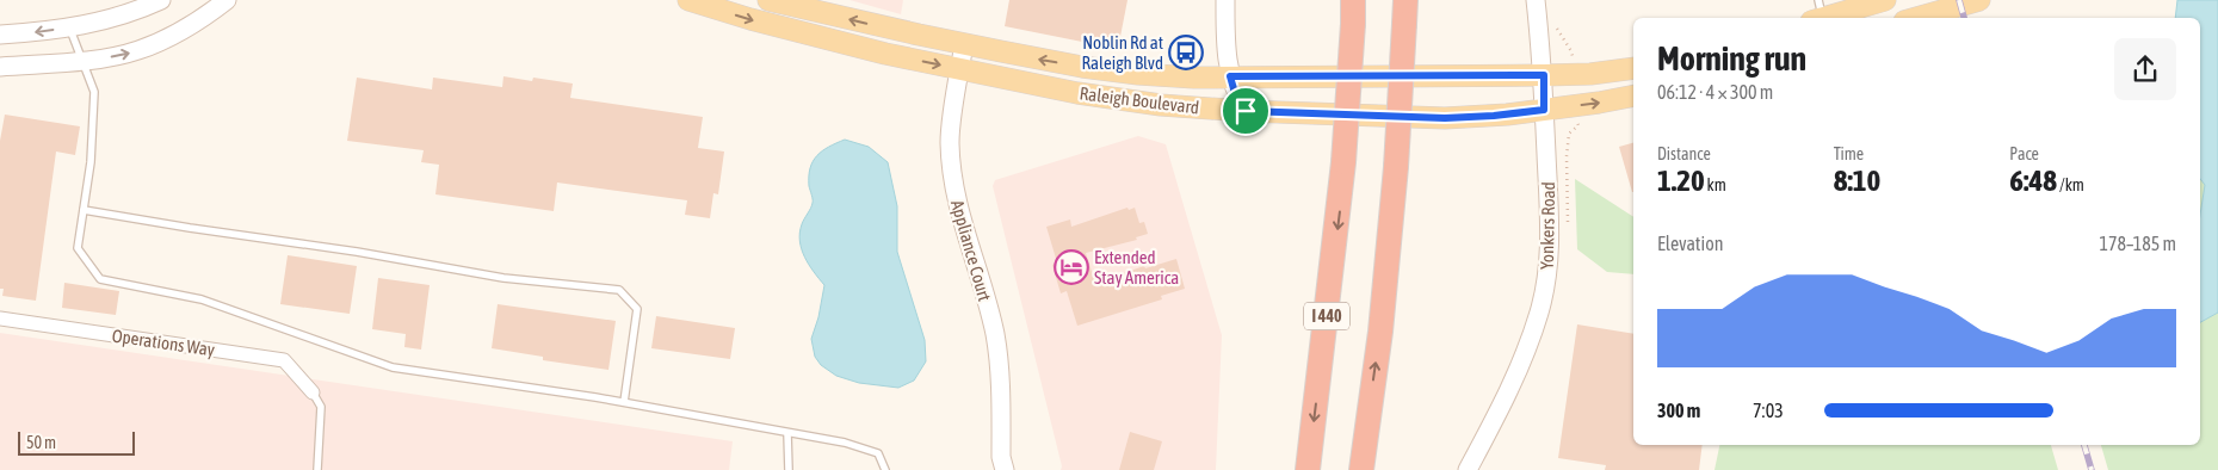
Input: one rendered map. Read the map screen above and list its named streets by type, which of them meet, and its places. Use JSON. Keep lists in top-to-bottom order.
{
  "streets": {
    "highway": ["I 440"],
    "main road": ["Raleigh Boulevard"],
    "street": ["Yonkers Road", "Appliance Court", "Operations Way"]
  },
  "crossings": [
    ["Raleigh Boulevard", "Yonkers Road"],
    ["Raleigh Boulevard", "Appliance Court"]
  ],
  "places": {
    "bus stop": ["Noblin Rd at Raleigh Blvd"],
    "hotel": ["Extended Stay America"]
  },
  "scale_bar": "50 m",
  "page": {
    "heading": ["Morning run", "06:12 · 4 × 300 m"],
    "stats": [
      ["Distance", "1.20 km"],
      ["Time", "8:10"],
      ["Pace", "6:48 /km"]
    ],
    "chart": ["Elevation", "178–185 m"],
    "list": [
      {
        "name": "300 m",
        "note": "7:03"
      }
    ],
    "scale": "50 m"
  }
}
